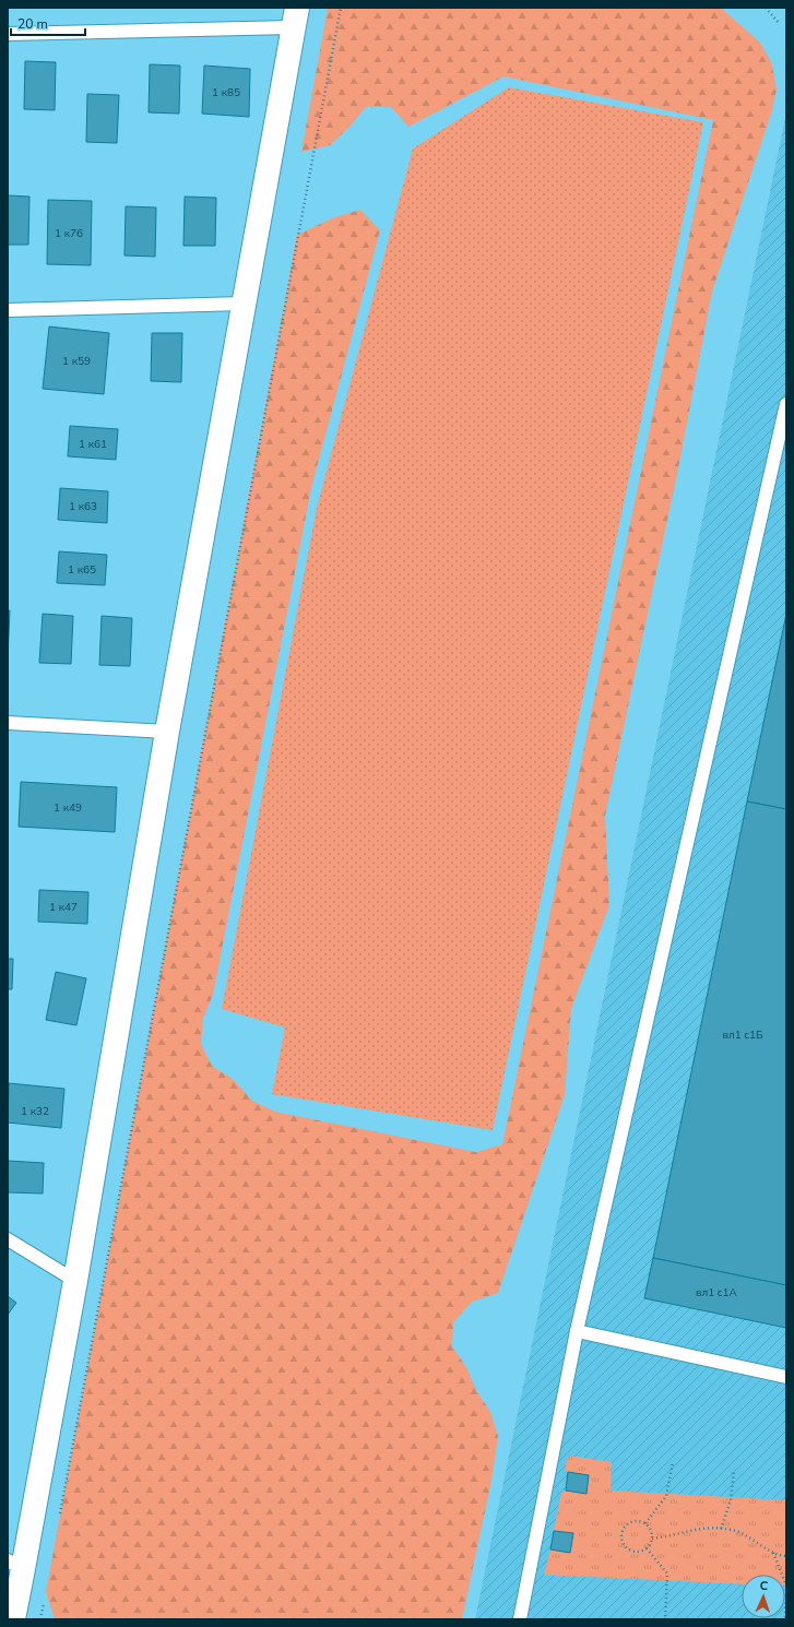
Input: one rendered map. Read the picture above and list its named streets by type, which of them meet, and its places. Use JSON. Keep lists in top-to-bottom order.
{
  "house_numbers": [
    "1 к85",
    "1 к76",
    "1 к59",
    "1 к61",
    "1 к63",
    "1 к65",
    "1 к49",
    "1 к47",
    "вл1 с1Б",
    "1 к32",
    "вл1 с1А"
  ],
  "scale_bar": "20 m",
  "north": "top"
}
